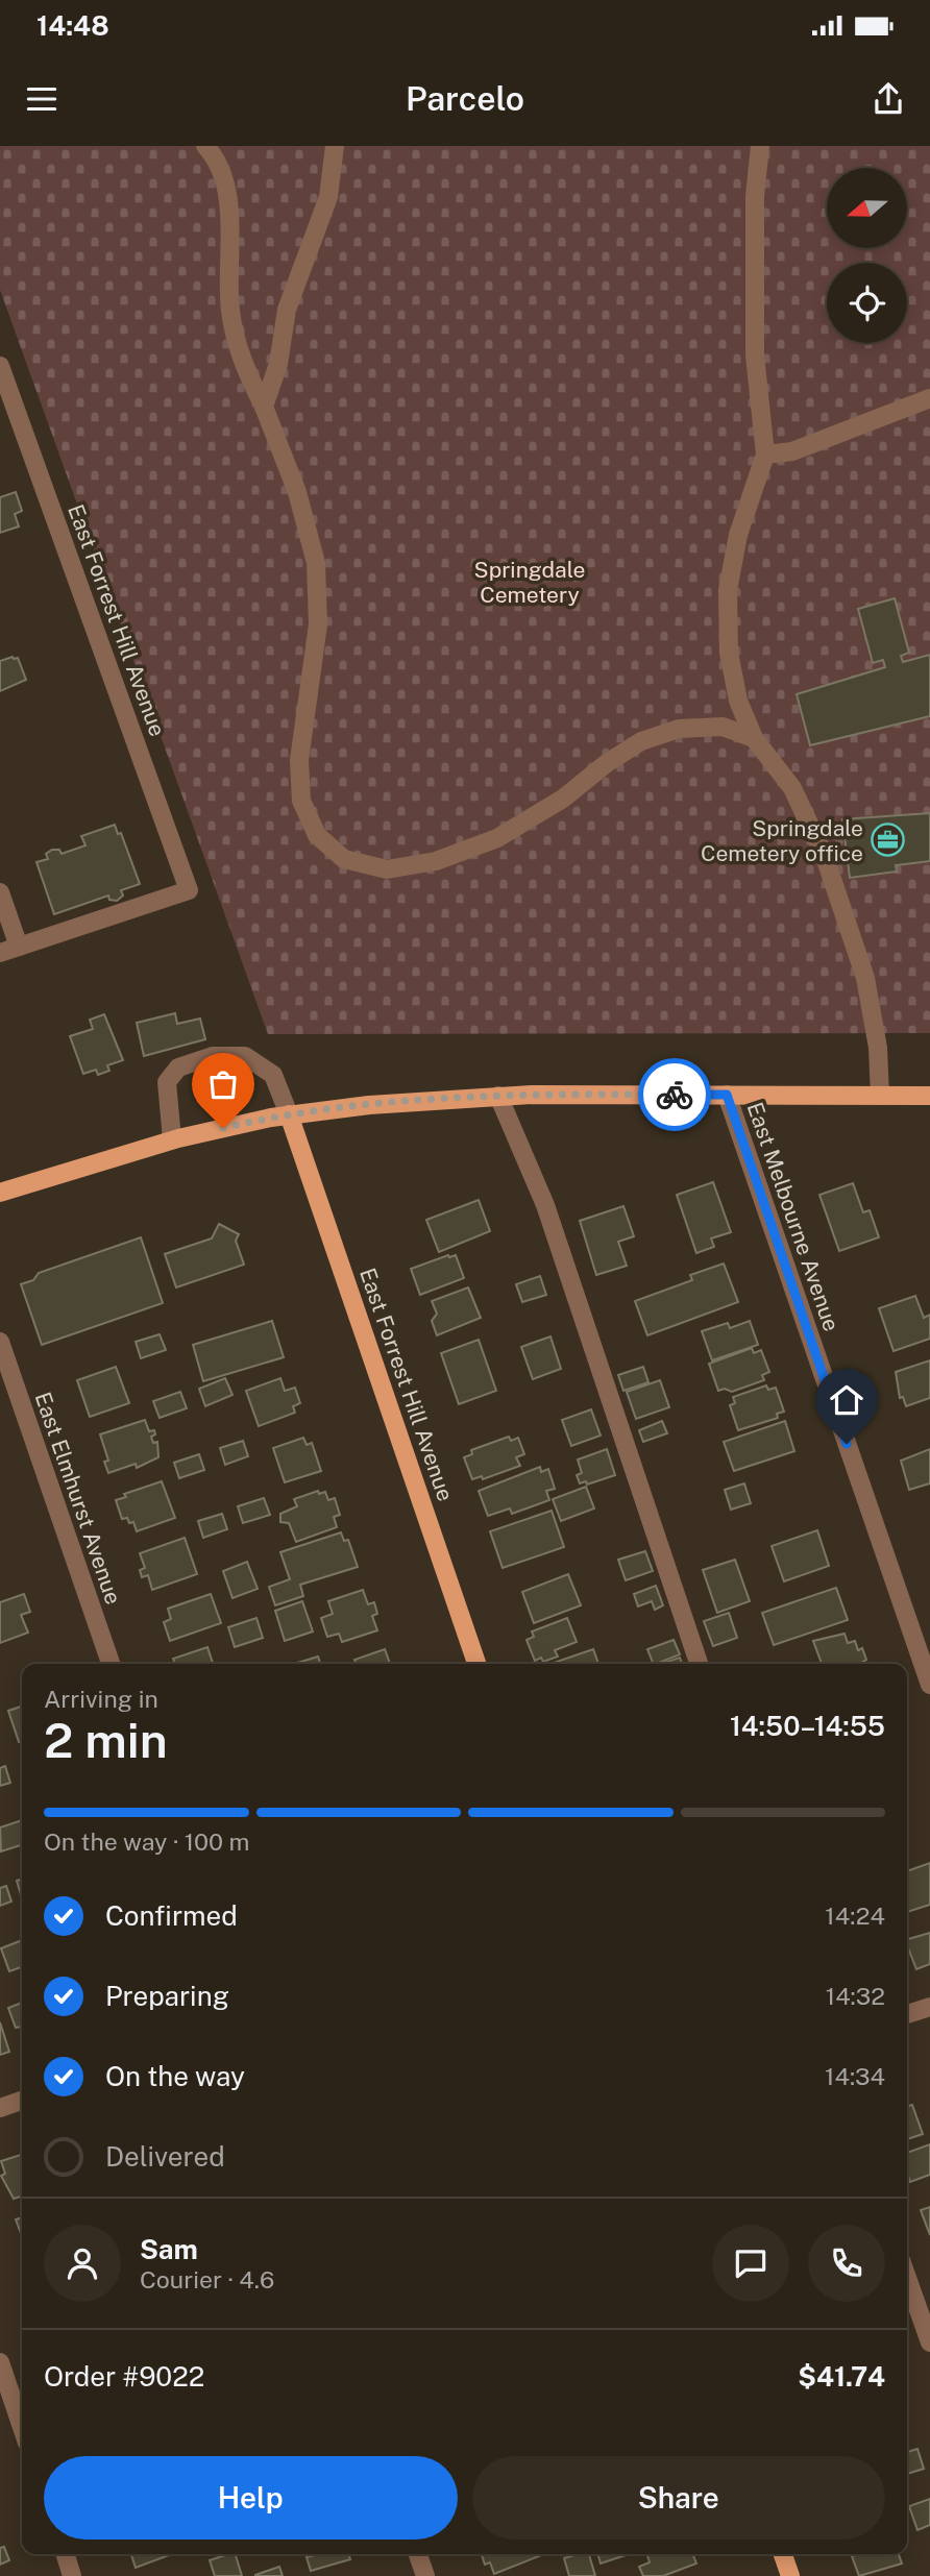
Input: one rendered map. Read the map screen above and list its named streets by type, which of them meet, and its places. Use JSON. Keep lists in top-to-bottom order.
{
  "streets": {
    "main road": ["East Forrest Hill Avenue"],
    "street": ["East Melbourne Avenue", "East Elmhurst Avenue"]
  },
  "parks": ["Springdale Cemetery"],
  "places": {
    "office": ["Springdale Cemetery office"]
  },
  "north": "left",
  "page": {
    "status": "14:48",
    "header": "Parcelo",
    "heading": ["2 min", "Arriving in", "14:50–14:55"],
    "panel": [
      "Sam",
      "Courier · 4.6",
      "Order #9022",
      "$41.74"
    ],
    "bar": "On the way · 100 m",
    "list": [
      ["Confirmed", "14:24"],
      ["Preparing", "14:32"],
      ["On the way", "14:34"],
      "Delivered"
    ],
    "buttons": ["Help", "Share"]
  }
}
